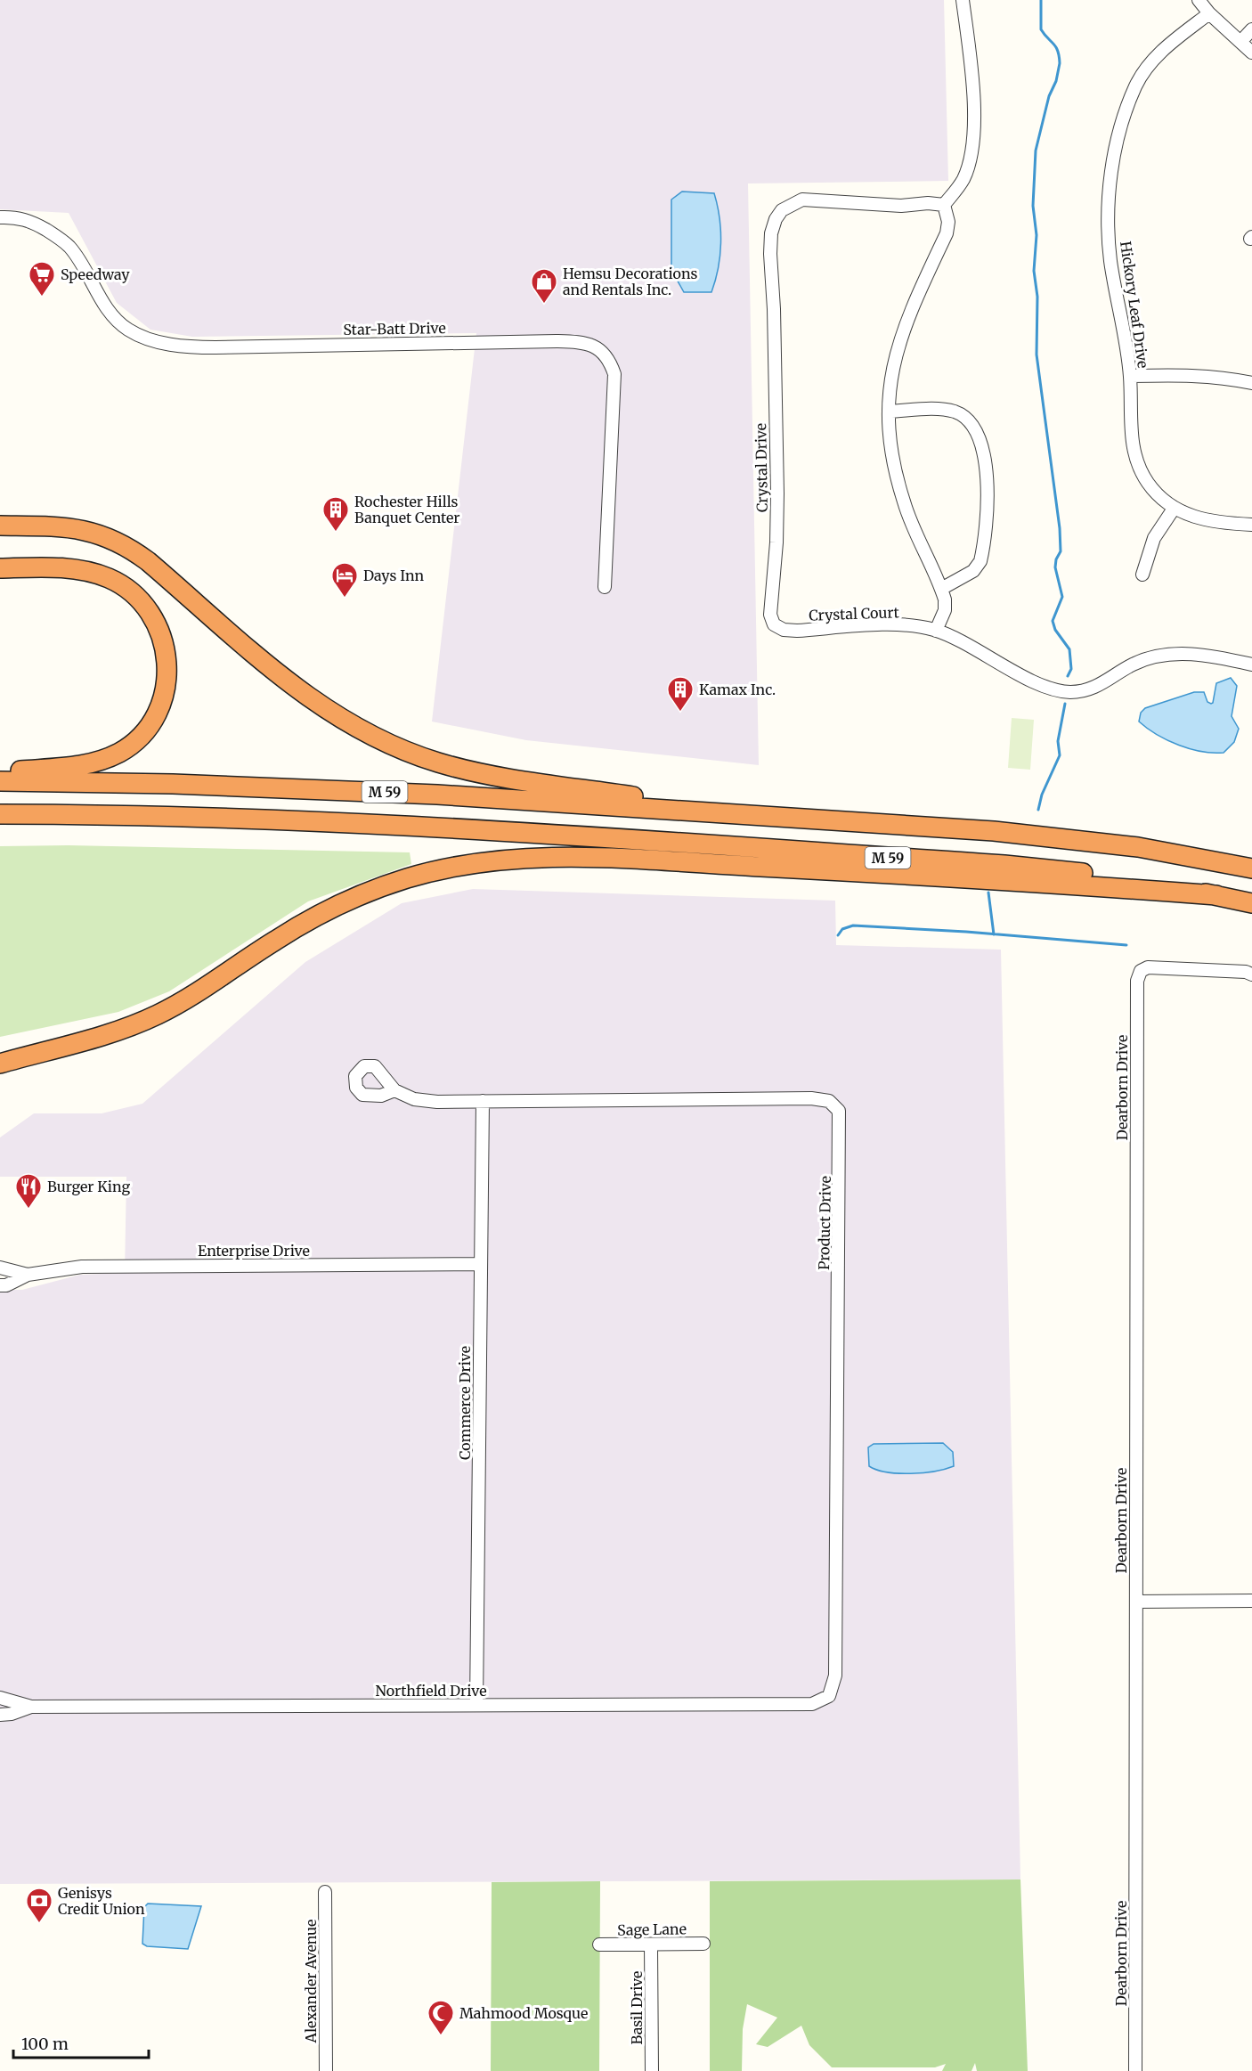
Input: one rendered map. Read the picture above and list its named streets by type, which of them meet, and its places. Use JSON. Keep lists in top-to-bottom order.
{
  "streets": {
    "highway": ["M 59"],
    "street": [
      "Hickory Leaf Drive",
      "Star-Batt Drive",
      "Crystal Drive",
      "Crystal Court",
      "Dearborn Drive",
      "Product Drive",
      "Enterprise Drive",
      "Commerce Drive",
      "Northfield Drive",
      "Sage Lane",
      "Alexander Avenue",
      "Basil Drive"
    ]
  },
  "crossings": [
    ["Crystal Drive", "Crystal Court"],
    ["Product Drive", "Commerce Drive"],
    ["Product Drive", "Northfield Drive"],
    ["Enterprise Drive", "Commerce Drive"],
    ["Commerce Drive", "Northfield Drive"],
    ["Sage Lane", "Basil Drive"]
  ],
  "places": {
    "supermarket": ["Speedway"],
    "shop": ["Hemsu Decorations and Rentals Inc."],
    "building": ["Rochester Hills Banquet Center", "Kamax Inc."],
    "hotel": ["Days Inn"],
    "restaurant": ["Burger King"],
    "bank": ["Genisys Credit Union"],
    "mosque": ["Mahmood Mosque"]
  },
  "scale_bar": "100 m"
}
